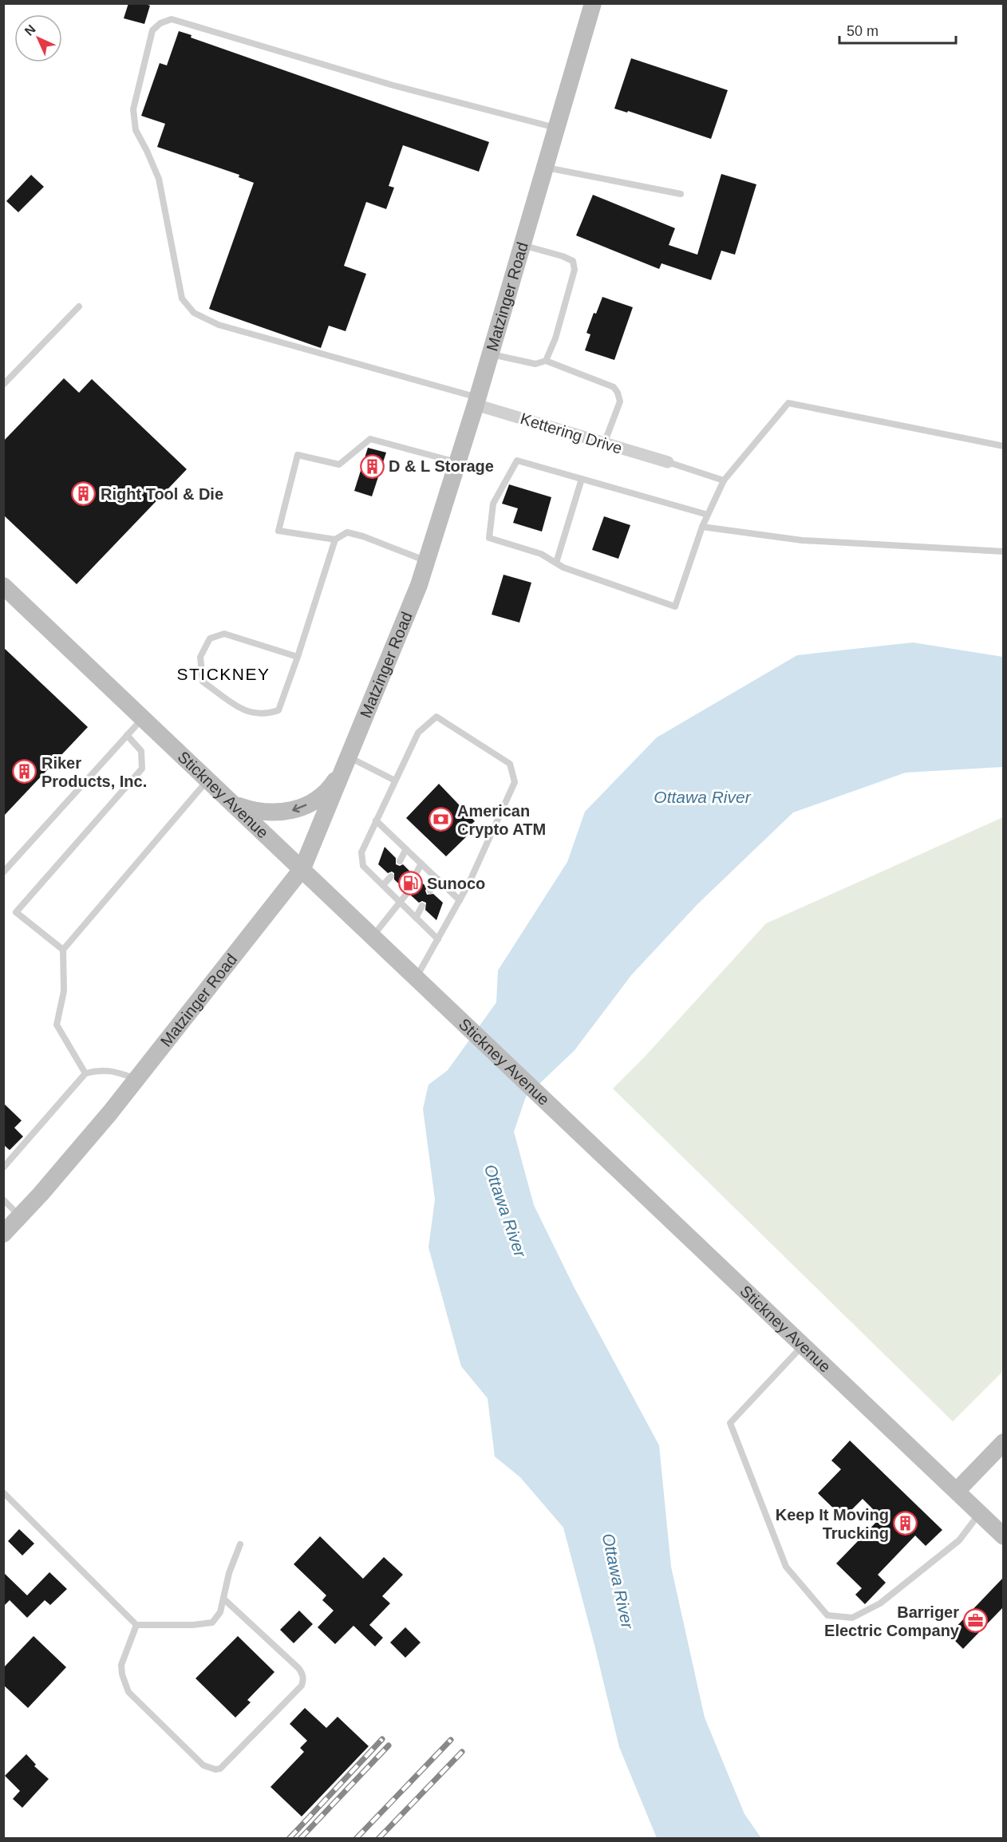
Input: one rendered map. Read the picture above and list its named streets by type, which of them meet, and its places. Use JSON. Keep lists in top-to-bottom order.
{
  "streets": {
    "street": ["Matzinger Road", "Kettering Drive", "Stickney Avenue"]
  },
  "crossings": [
    ["Matzinger Road", "Kettering Drive"],
    ["Matzinger Road", "Stickney Avenue"]
  ],
  "districts": ["STICKNEY"],
  "water": ["Ottawa River"],
  "places": {
    "building": [
      "D & L Storage",
      "Right Tool & Die",
      "Riker Products, Inc.",
      "Keep It Moving Trucking"
    ],
    "bank": ["American Crypto ATM"],
    "fuel station": ["Sunoco"],
    "office": ["Barriger Electric Company"]
  },
  "scale_bar": "50 m",
  "north": "top left"
}
